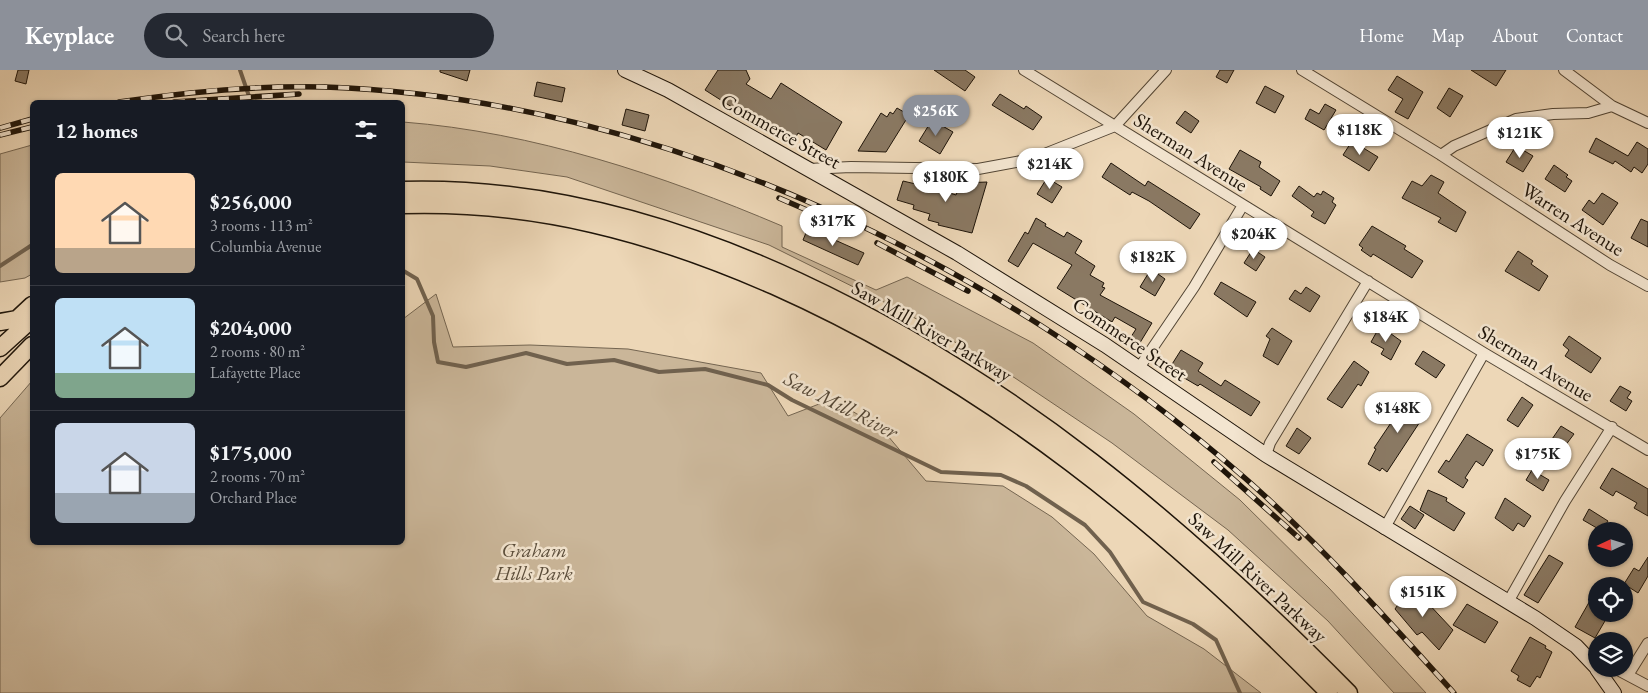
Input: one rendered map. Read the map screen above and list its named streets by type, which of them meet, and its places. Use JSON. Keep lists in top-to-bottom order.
{
  "streets": {
    "highway": ["Saw Mill River Parkway"],
    "main road": ["Commerce Street"],
    "street": ["Sherman Avenue", "Warren Avenue"]
  },
  "water": ["Saw Mill River"],
  "parks": ["Graham Hills Park"],
  "north": "left",
  "page": {
    "header": "Keyplace",
    "search": "Search here",
    "nav": [
      "Home",
      "Map",
      "About",
      "Contact"
    ],
    "price": [
      "$256K",
      "$118K",
      "$121K",
      "$214K",
      "$180K",
      "$317K",
      "$204K",
      "$182K",
      "$184K",
      "$148K",
      "$175K",
      "$151K"
    ],
    "heading": "12 homes",
    "list": [
      {
        "name": "$256,000",
        "note": "3 rooms · 113 m² · Columbia Avenue"
      },
      {
        "name": "$204,000",
        "note": "2 rooms · 80 m² · Lafayette Place"
      },
      {
        "name": "$175,000",
        "note": "2 rooms · 70 m² · Orchard Place"
      }
    ]
  }
}
